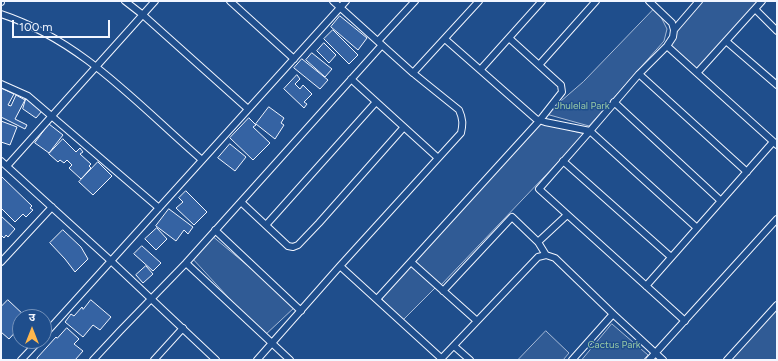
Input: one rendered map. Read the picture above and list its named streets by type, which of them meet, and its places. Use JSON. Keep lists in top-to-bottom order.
{
  "parks": ["Jhulelal Park", "Cactus Park"],
  "scale_bar": "100 m",
  "north": "top"
}
